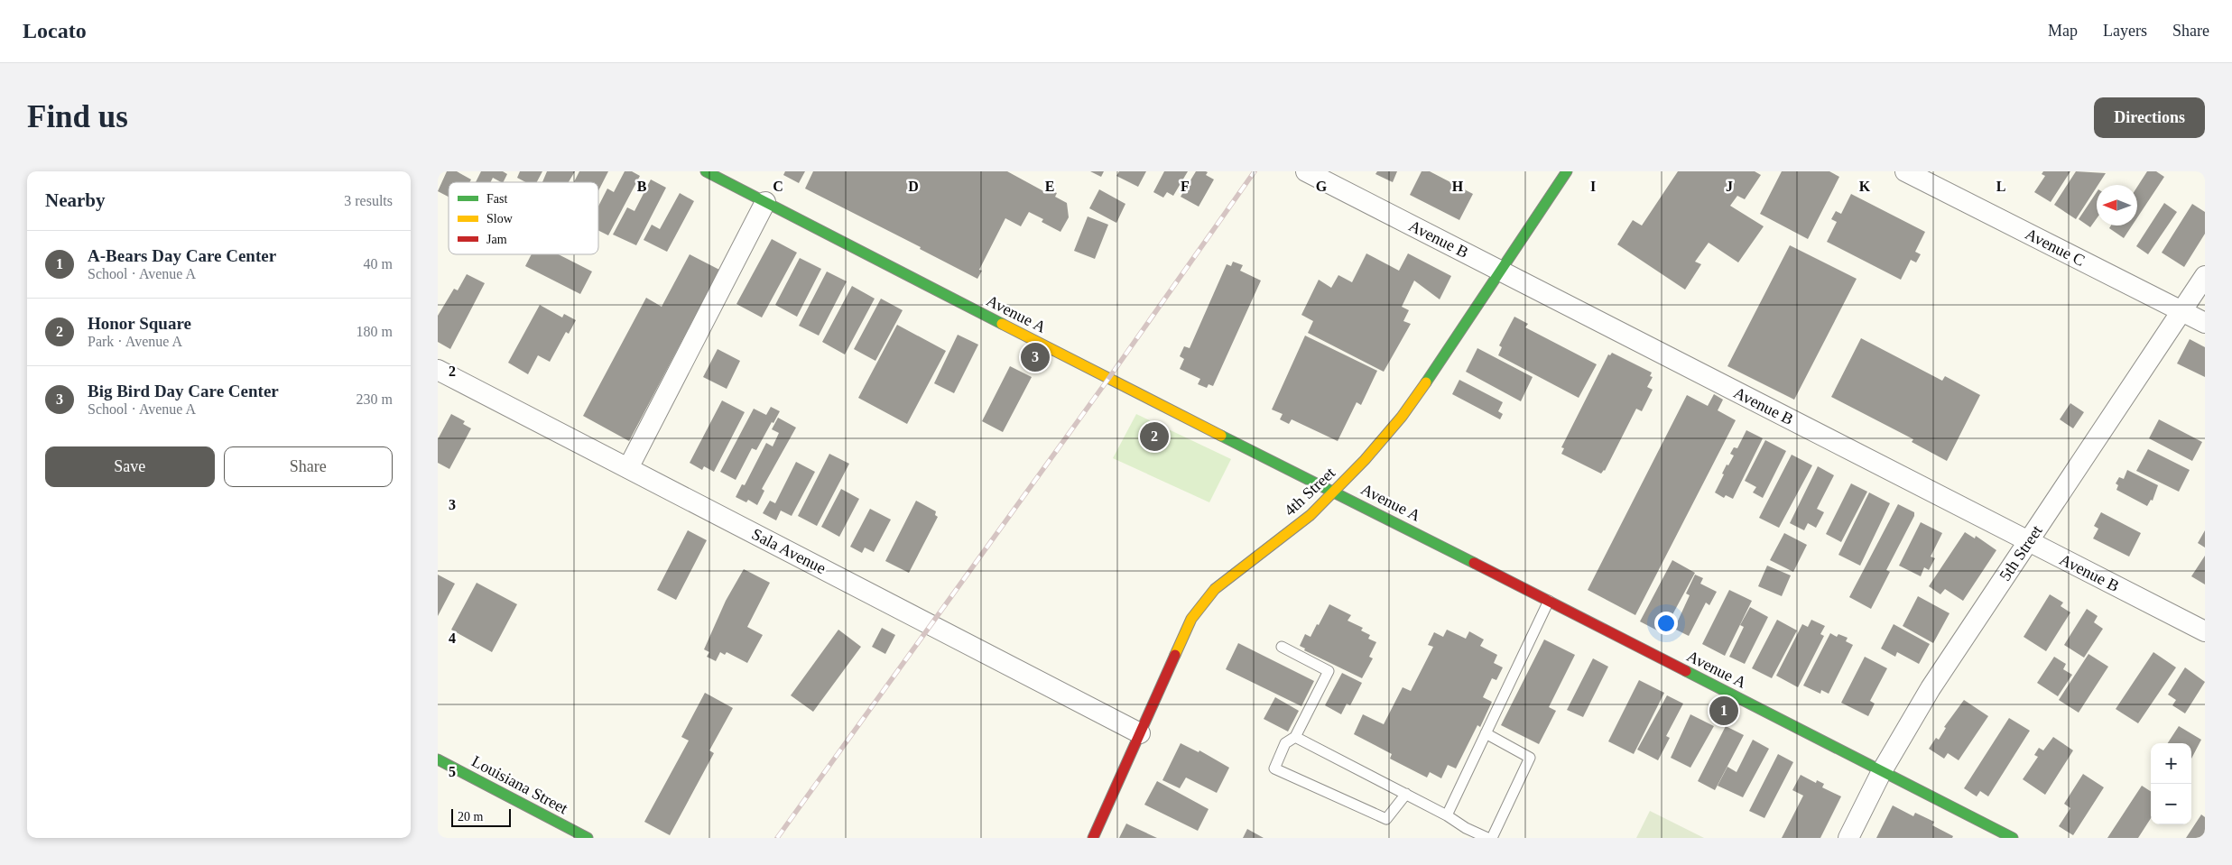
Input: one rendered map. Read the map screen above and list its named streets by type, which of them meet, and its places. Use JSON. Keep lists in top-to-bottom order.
{
  "streets": {
    "street": [
      "Avenue B",
      "Avenue C",
      "Avenue A",
      "4th Street",
      "Sala Avenue",
      "5th Street",
      "Louisiana Street"
    ]
  },
  "crossings": [
    ["Avenue B", "4th Street"],
    ["Avenue B", "5th Street"],
    ["Avenue C", "5th Street"],
    ["Avenue A", "4th Street"],
    ["Avenue A", "5th Street"],
    ["4th Street", "Sala Avenue"]
  ],
  "legend": ["Fast", "Slow", "Jam"],
  "scale_bar": "20 m",
  "north": "left",
  "page": {
    "header": "Locato",
    "nav": ["Map", "Layers", "Share"],
    "buttons": [
      "Directions",
      ["Save", "Share"]
    ],
    "title": "Find us",
    "heading": ["Nearby", "3 results"],
    "list": [
      {
        "mark": "1",
        "name": "A-Bears Day Care Center",
        "note": "School · Avenue A",
        "value": "40 m"
      },
      {
        "mark": "2",
        "name": "Honor Square",
        "note": "Park · Avenue A",
        "value": "180 m"
      },
      {
        "mark": "3",
        "name": "Big Bird Day Care Center",
        "note": "School · Avenue A",
        "value": "230 m"
      }
    ],
    "pins": ["3", "2", "1"],
    "map_buttons": ["+", "−"],
    "scale": "20 m"
  },
  "grid": {
    "columns": [
      "B",
      "C",
      "D",
      "E",
      "F",
      "G",
      "H",
      "I",
      "J",
      "K",
      "L"
    ],
    "rows": [
      "2",
      "3",
      "4",
      "5"
    ]
  }
}
